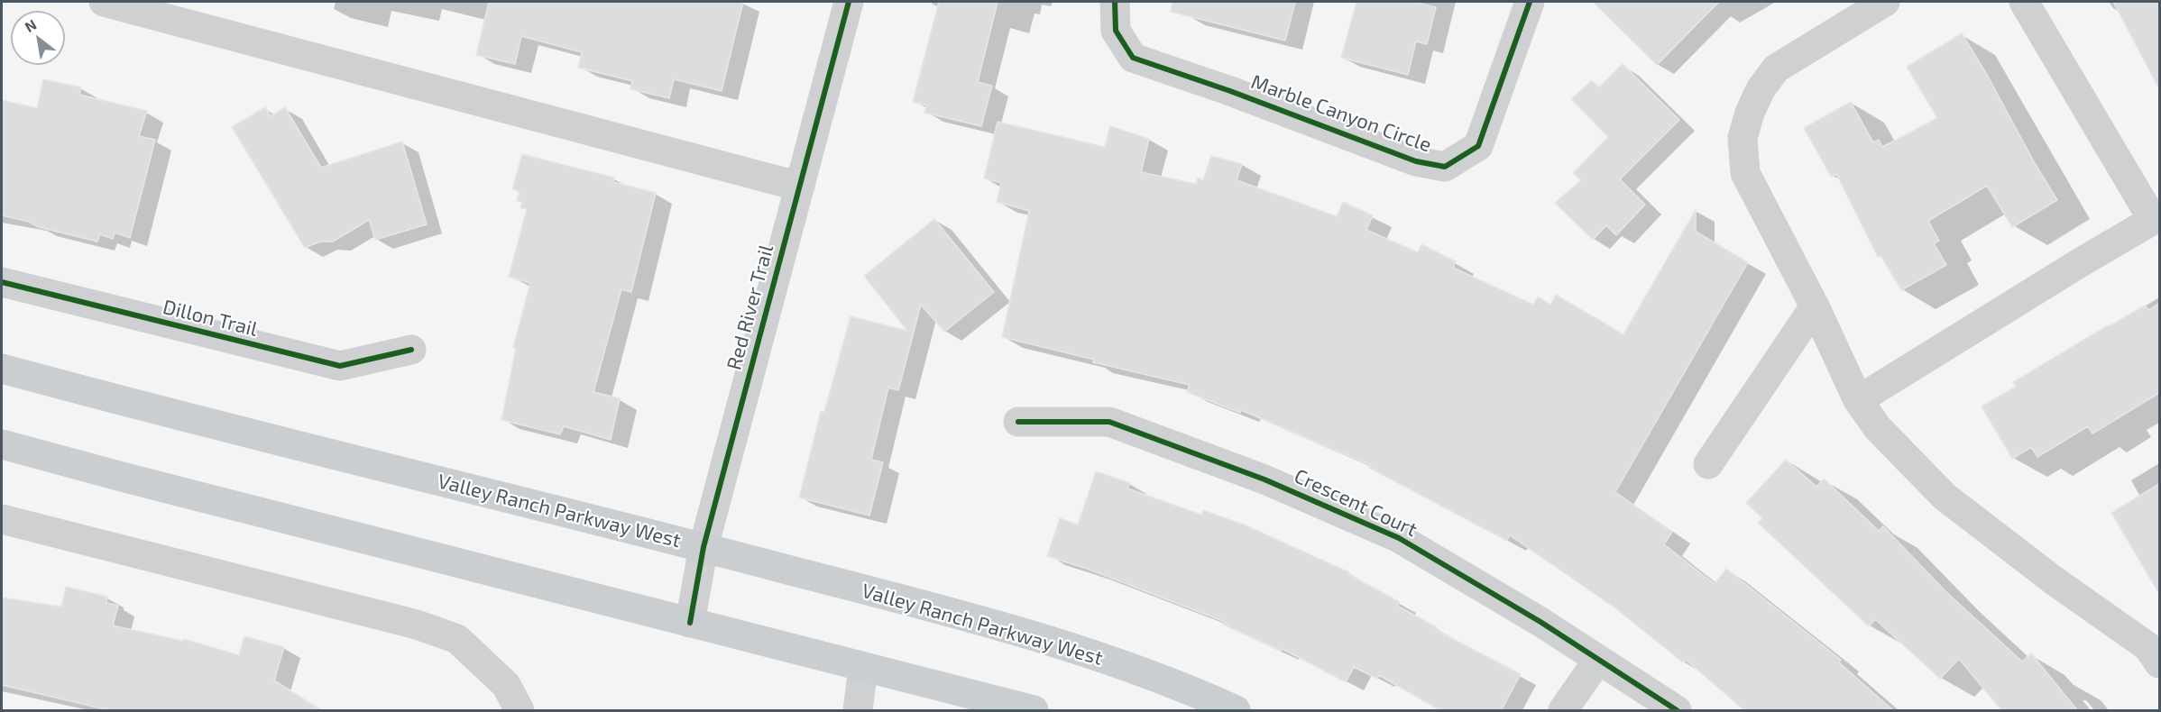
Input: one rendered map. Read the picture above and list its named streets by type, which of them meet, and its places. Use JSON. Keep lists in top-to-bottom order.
{
  "streets": {
    "main road": ["Valley Ranch Parkway West"],
    "street": [
      "Marble Canyon Circle",
      "Red River Trail",
      "Dillon Trail",
      "Crescent Court"
    ]
  },
  "crossings": [
    ["Red River Trail", "Valley Ranch Parkway West"]
  ],
  "north": "top left"
}
